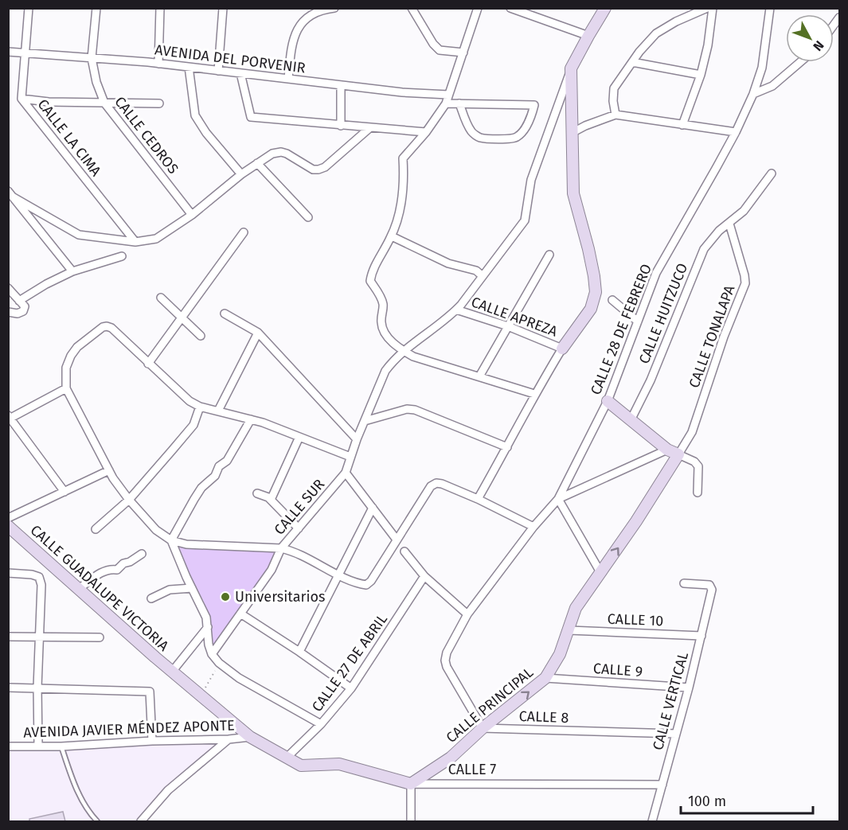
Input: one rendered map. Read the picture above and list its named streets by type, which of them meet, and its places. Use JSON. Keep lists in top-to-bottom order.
{
  "streets": {
    "street": [
      "AVENIDA DEL PORVENIR",
      "CALLE CEDROS",
      "CALLE LA CIMA",
      "CALLE HUITZUCO",
      "CALLE APREZA",
      "CALLE 28 DE FEBRERO",
      "CALLE TONALAPA",
      "CALLE SUR",
      "CALLE GUADALUPE VICTORIA",
      "CALLE 10",
      "CALLE 27 DE ABRIL",
      "CALLE 9",
      "CALLE VERTICAL",
      "CALLE PRINCIPAL",
      "CALLE 8",
      "AVENIDA JAVIER MÉNDEZ APONTE",
      "CALLE 7"
    ]
  },
  "crossings": [
    ["AVENIDA DEL PORVENIR", "CALLE CEDROS"],
    ["AVENIDA DEL PORVENIR", "CALLE LA CIMA"],
    ["CALLE HUITZUCO", "CALLE TONALAPA"],
    ["CALLE TONALAPA", "CALLE PRINCIPAL"],
    ["CALLE GUADALUPE VICTORIA", "AVENIDA JAVIER MÉNDEZ APONTE"],
    ["CALLE GUADALUPE VICTORIA", "CALLE 7"],
    ["CALLE 10", "CALLE VERTICAL"],
    ["CALLE 10", "CALLE PRINCIPAL"],
    ["CALLE 27 DE ABRIL", "CALLE 7"],
    ["CALLE 9", "CALLE VERTICAL"],
    ["CALLE 9", "CALLE PRINCIPAL"],
    ["CALLE VERTICAL", "CALLE 8"],
    ["CALLE VERTICAL", "CALLE 7"],
    ["CALLE PRINCIPAL", "CALLE 8"],
    ["CALLE PRINCIPAL", "CALLE 7"],
    ["AVENIDA JAVIER MÉNDEZ APONTE", "CALLE 7"]
  ],
  "one_way": ["CALLE PRINCIPAL"],
  "places": ["Universitarios"],
  "scale_bar": "100 m",
  "north": "bottom right"
}
